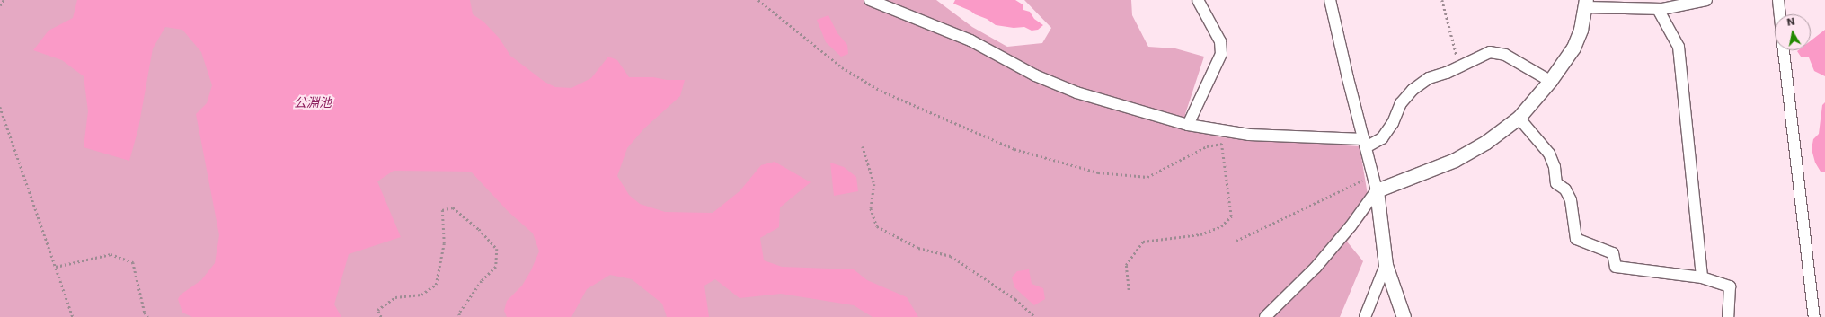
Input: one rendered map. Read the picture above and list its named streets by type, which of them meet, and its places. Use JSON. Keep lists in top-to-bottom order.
{
  "water": ["公淵池"],
  "north": "top"
}
